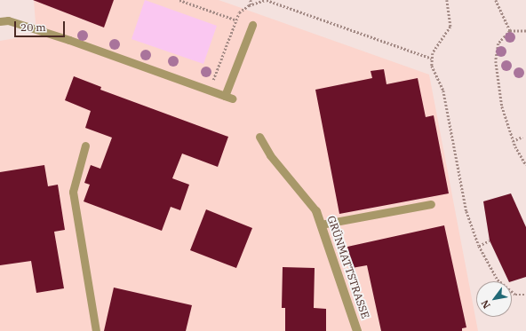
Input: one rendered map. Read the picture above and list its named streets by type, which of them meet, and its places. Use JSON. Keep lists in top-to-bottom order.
{
  "streets": {
    "street": ["GRÜNMATTSTRASSE"]
  },
  "scale_bar": "20 m",
  "north": "bottom left"
}
